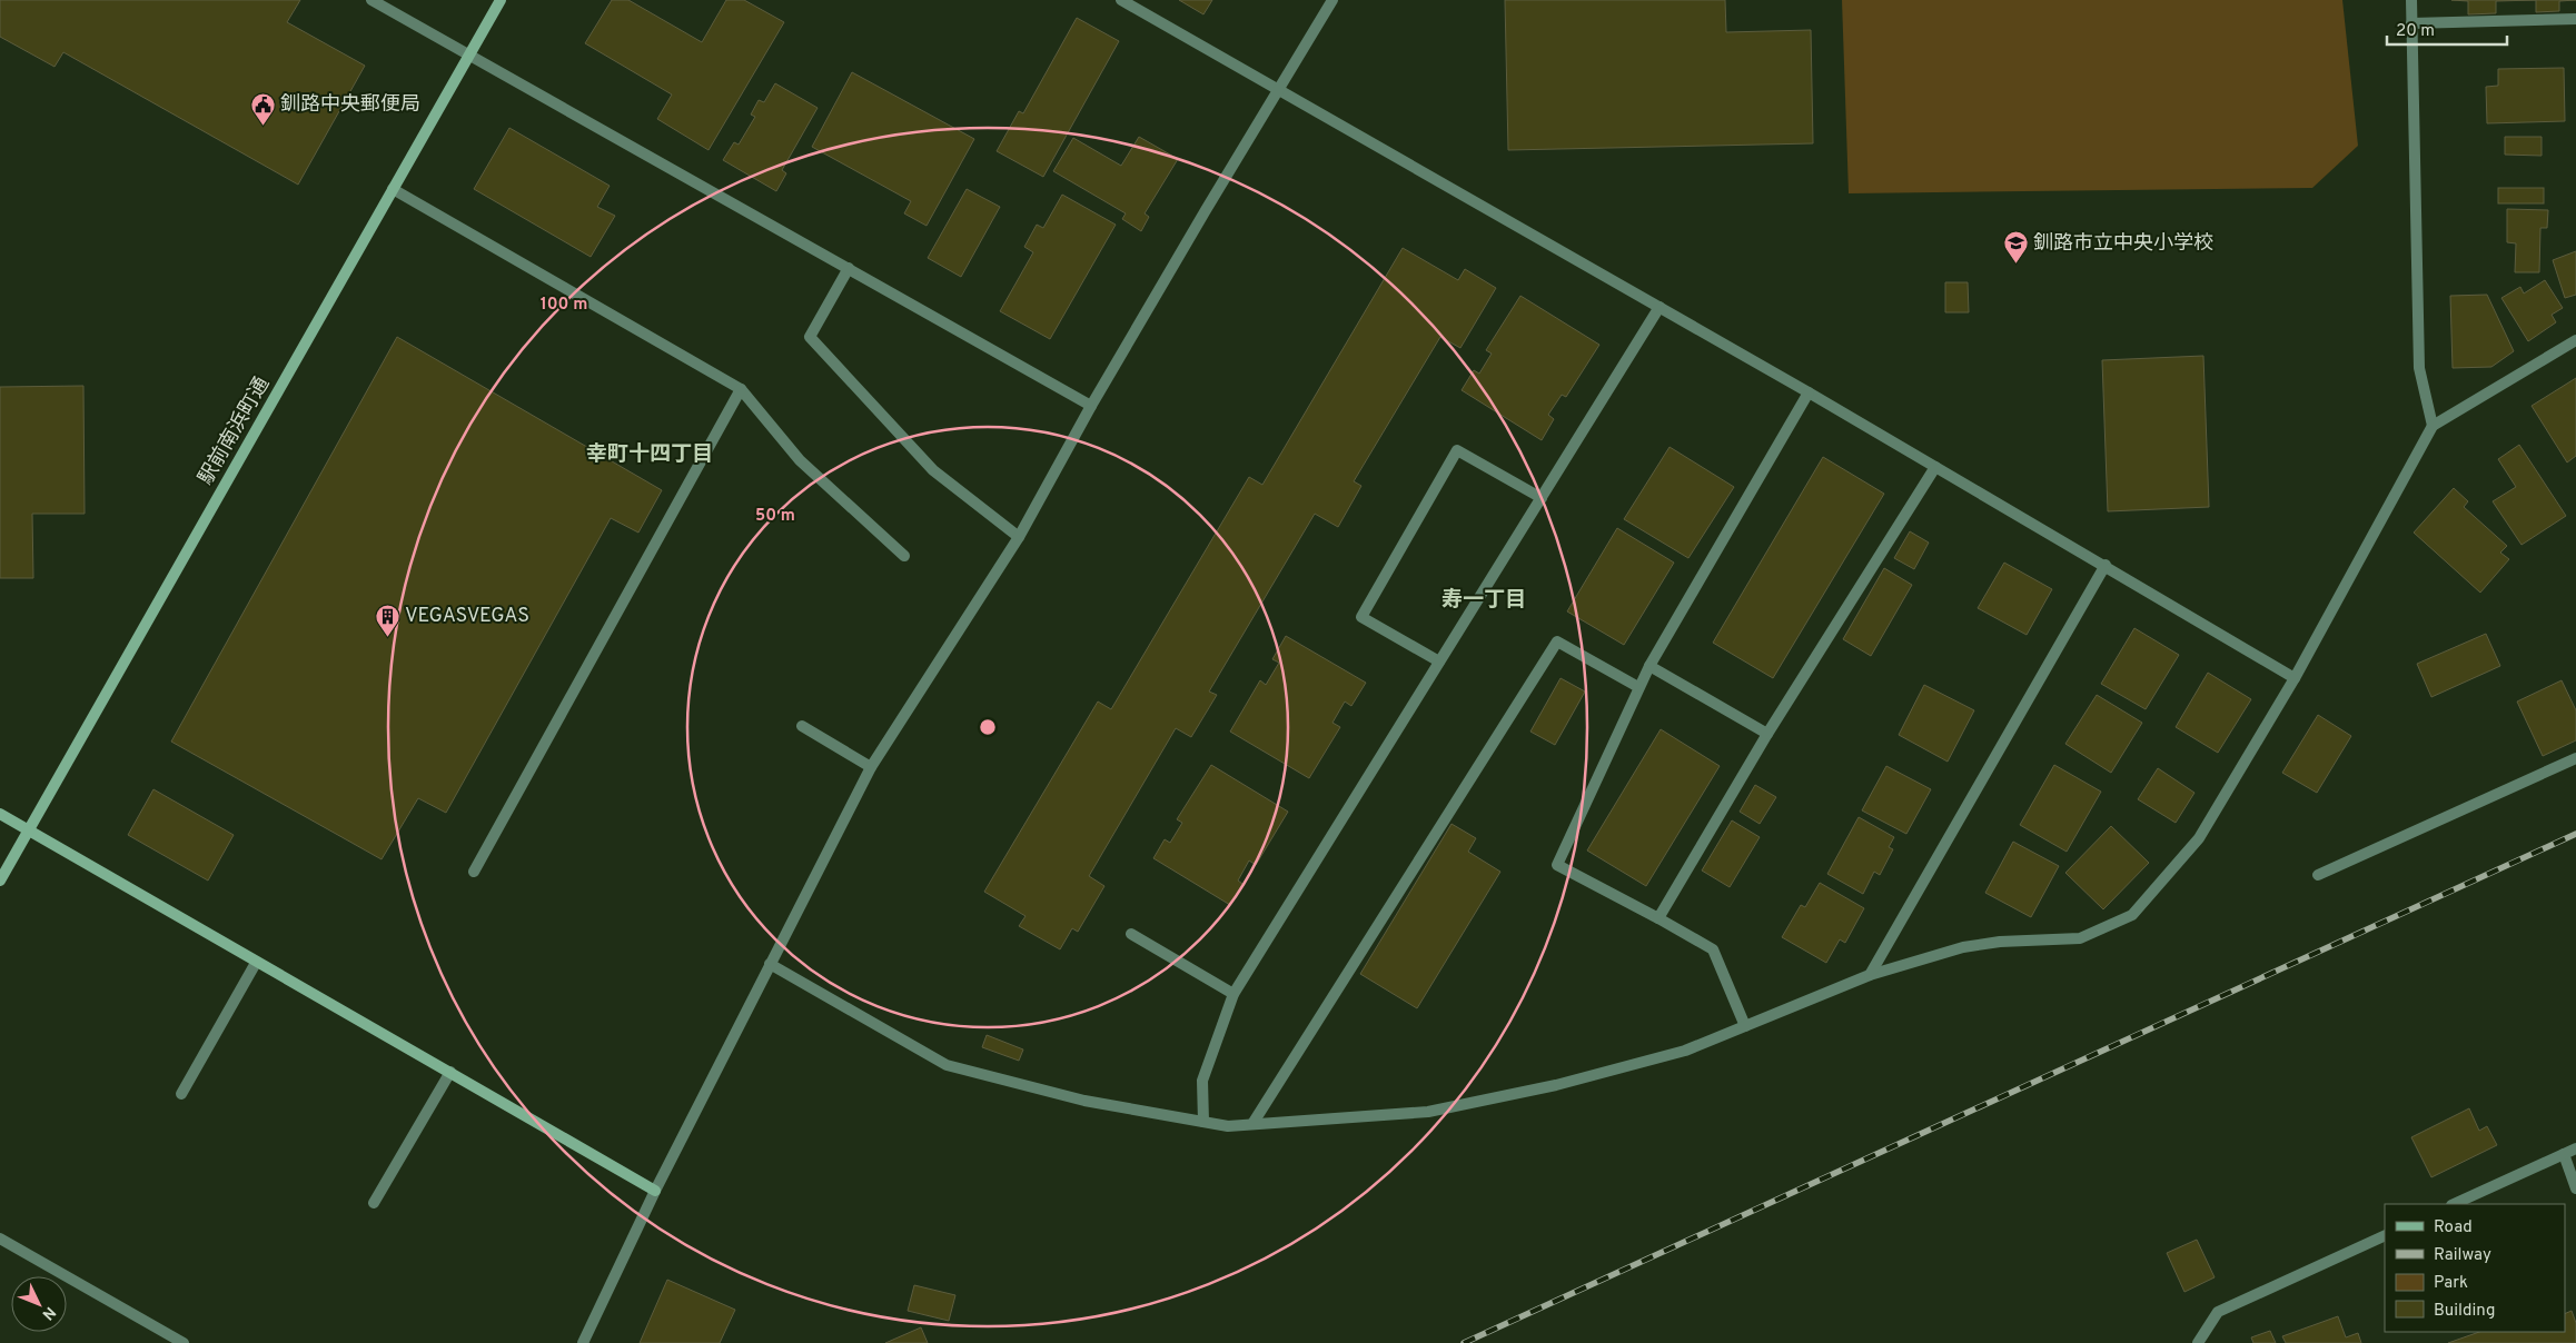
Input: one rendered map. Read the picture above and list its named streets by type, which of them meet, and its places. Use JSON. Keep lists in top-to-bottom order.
{
  "streets": {
    "street": ["駅前南浜町通"]
  },
  "districts": ["幸町十四丁目", "寿一丁目"],
  "places": {
    "public building": ["釧路中央郵便局"],
    "school or university": ["釧路市立中央小学校"],
    "building": ["VEGASVEGAS"]
  },
  "legend": [
    "Road",
    "Railway",
    "Park",
    "Building"
  ],
  "scale_bar": "20 m",
  "north": "bottom right",
  "rings": ["100 m", "50 m"]
}
